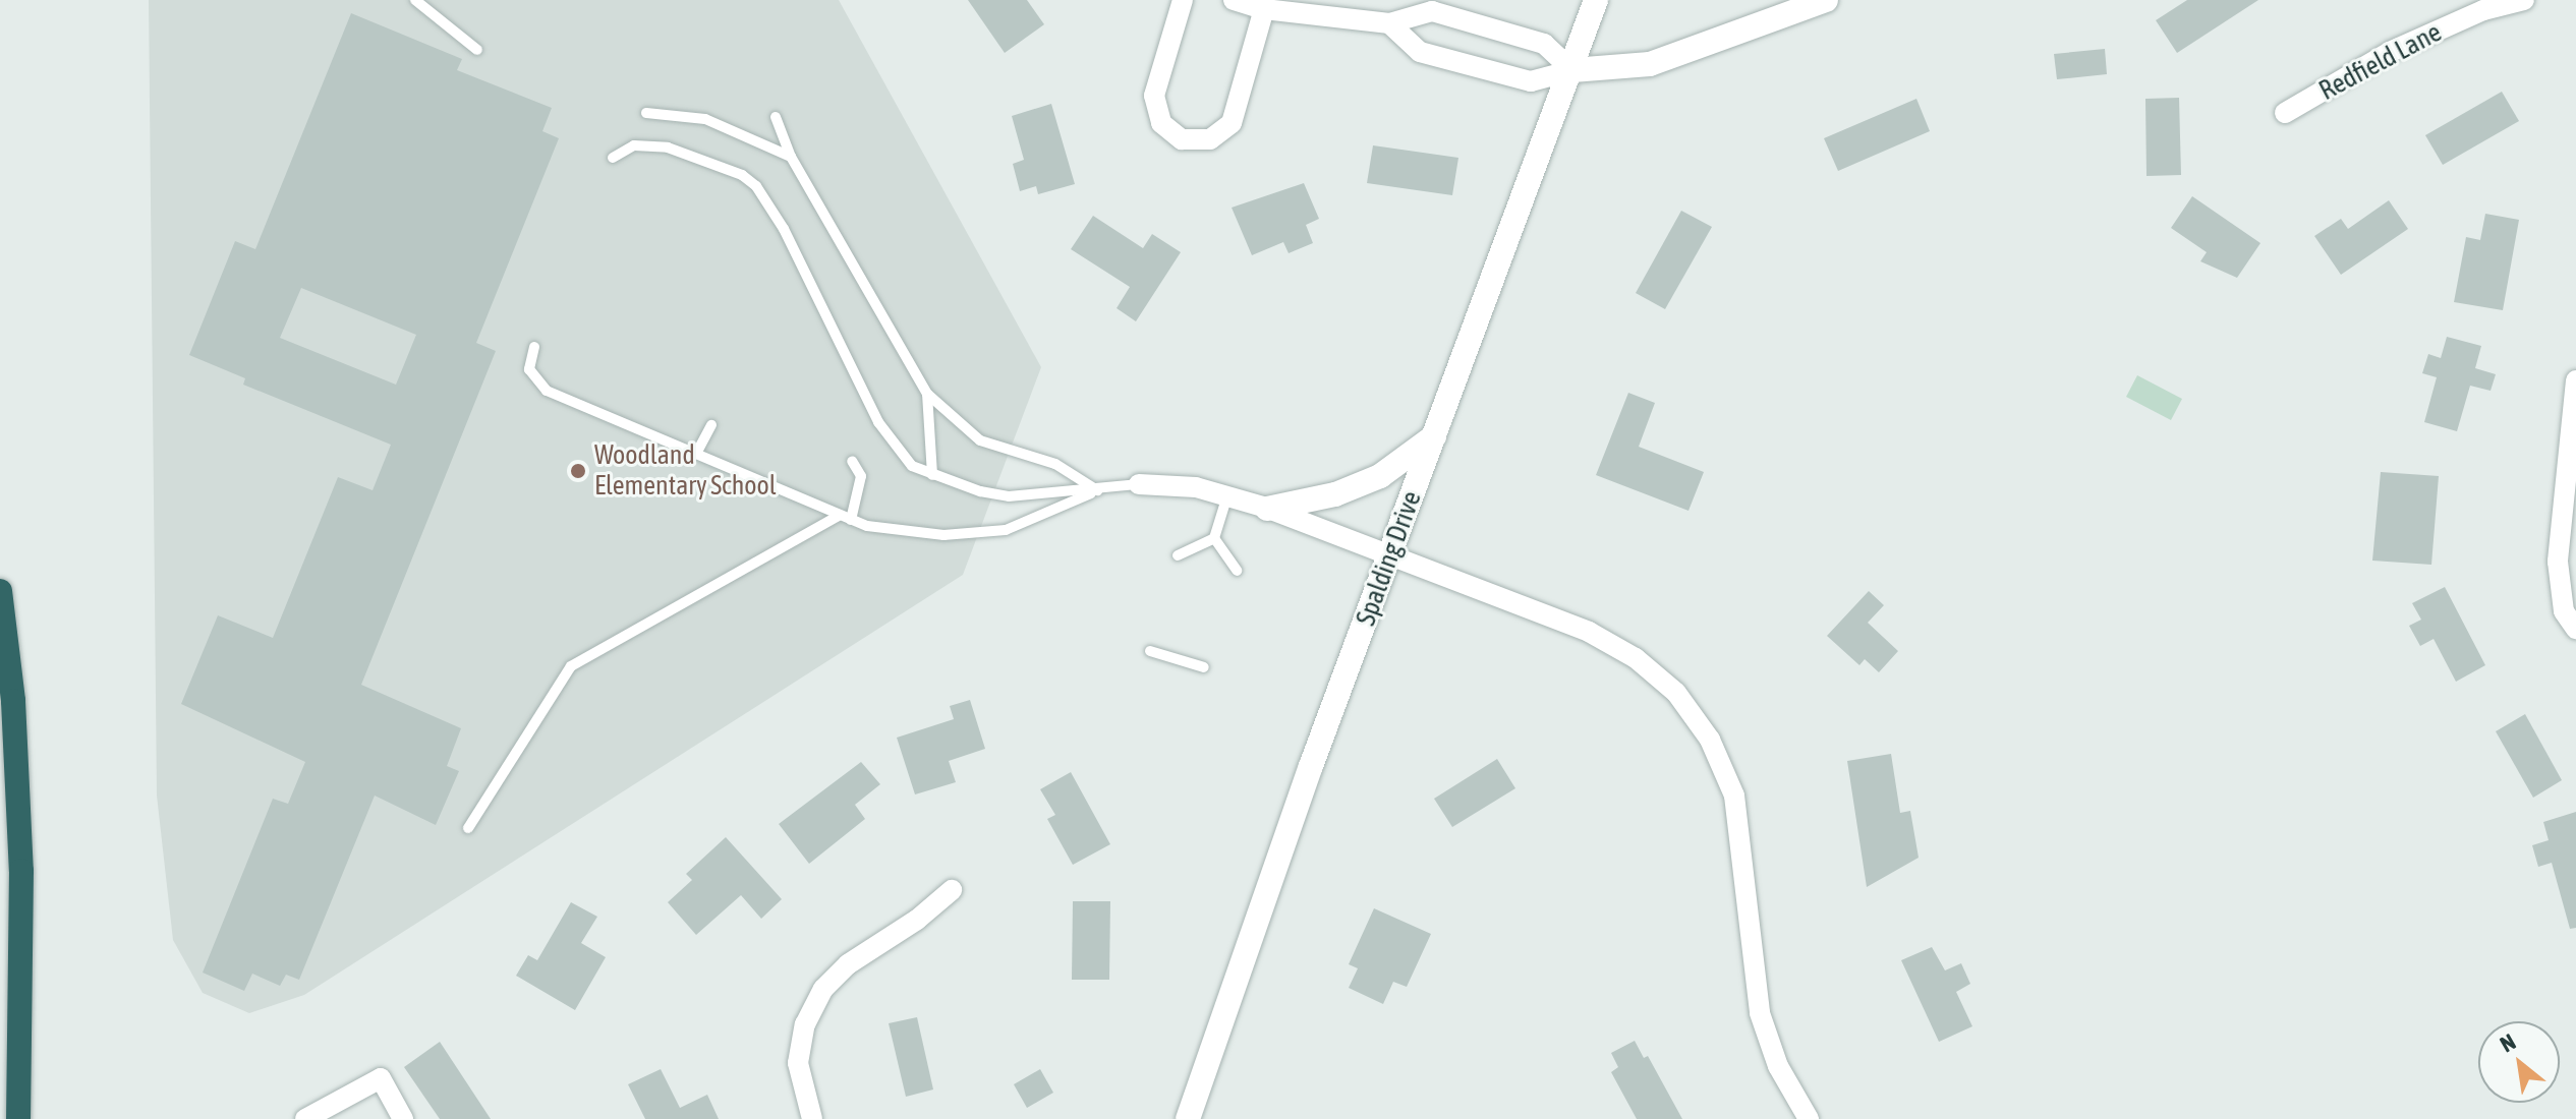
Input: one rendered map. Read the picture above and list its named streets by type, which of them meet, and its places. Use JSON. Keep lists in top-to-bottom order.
{
  "streets": {
    "street": ["Redfield Lane", "Spalding Drive"]
  },
  "places": ["Woodland Elementary School"],
  "north": "top left"
}
